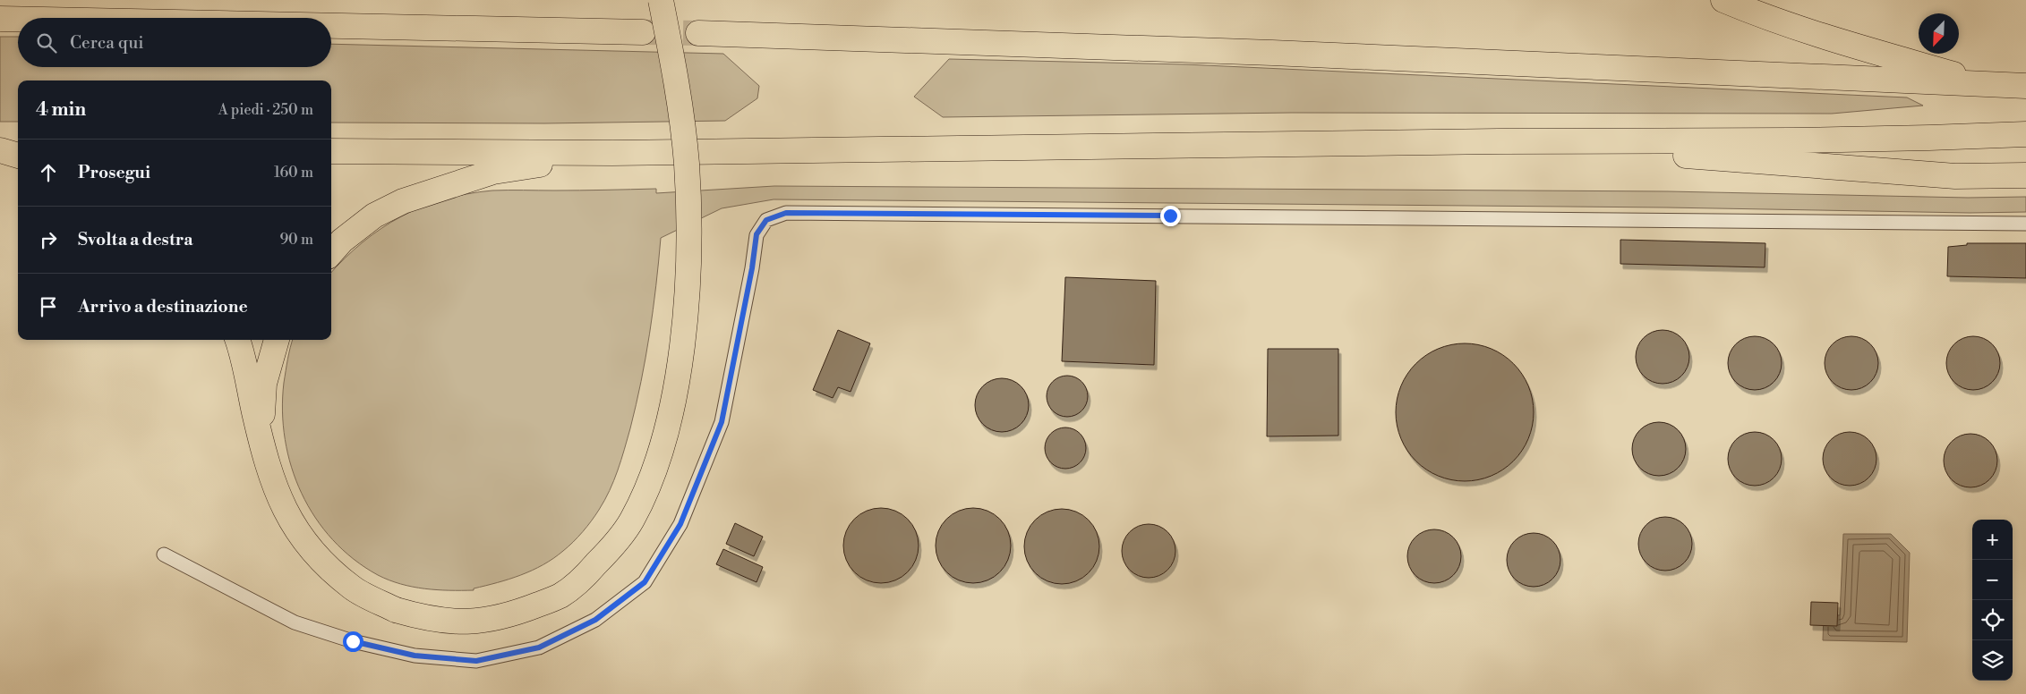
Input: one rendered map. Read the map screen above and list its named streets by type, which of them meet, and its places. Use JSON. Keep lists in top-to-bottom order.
{
  "north": "bottom left",
  "page": {
    "search": "Cerca qui",
    "heading": ["4 min", "A piedi · 250 m"],
    "list": [
      ["Prosegui", "160 m"],
      ["Svolta a destra", "90 m"],
      "Arrivo a destinazione"
    ],
    "map_buttons": ["+", "−"]
  }
}
